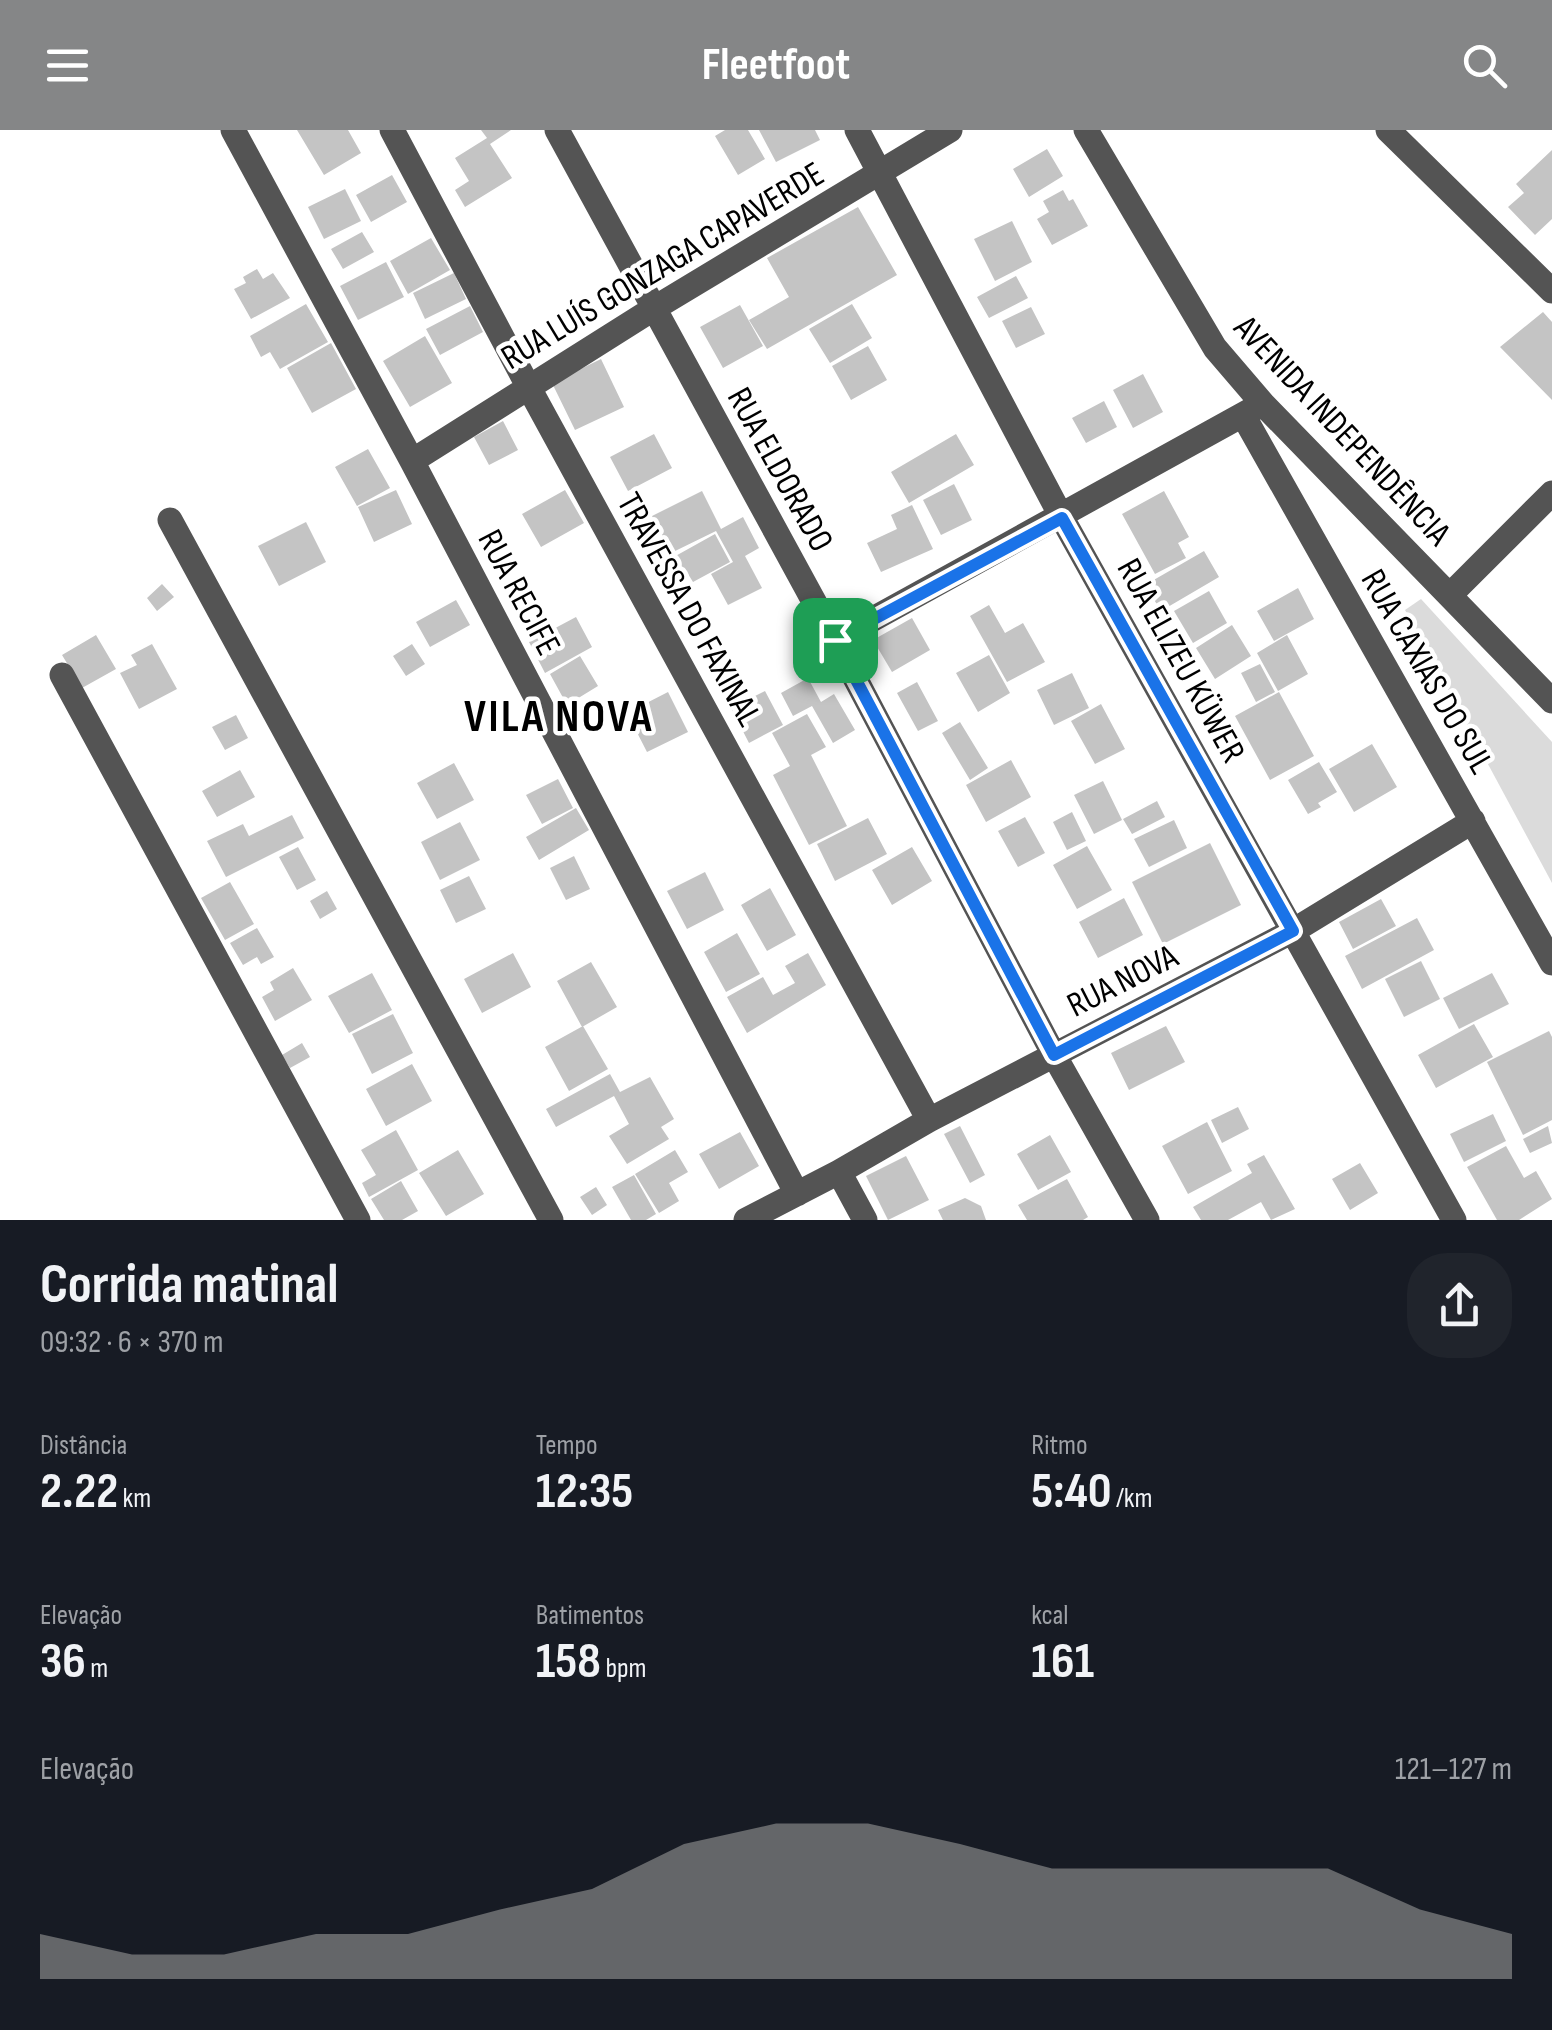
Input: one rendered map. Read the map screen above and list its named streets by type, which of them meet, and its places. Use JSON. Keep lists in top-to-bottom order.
{
  "streets": {
    "street": [
      "RUA LUÍS GONZAGA CAPAVERDE",
      "AVENIDA INDEPENDÊNCIA",
      "RUA ELDORADO",
      "RUA RECIFE",
      "TRAVESSA DO FAXINAL",
      "RUA ELIZEU KÜWER",
      "RUA CAXIAS DO SUL",
      "RUA NOVA"
    ]
  },
  "crossings": [
    ["RUA LUÍS GONZAGA CAPAVERDE", "RUA ELDORADO"],
    ["RUA LUÍS GONZAGA CAPAVERDE", "RUA RECIFE"],
    ["RUA LUÍS GONZAGA CAPAVERDE", "TRAVESSA DO FAXINAL"],
    ["RUA LUÍS GONZAGA CAPAVERDE", "RUA ELIZEU KÜWER"],
    ["AVENIDA INDEPENDÊNCIA", "RUA CAXIAS DO SUL"],
    ["RUA ELDORADO", "RUA NOVA"],
    ["RUA RECIFE", "RUA NOVA"],
    ["TRAVESSA DO FAXINAL", "RUA NOVA"],
    ["RUA ELIZEU KÜWER", "RUA NOVA"],
    ["RUA CAXIAS DO SUL", "RUA NOVA"]
  ],
  "districts": ["VILA NOVA"],
  "page": {
    "header": "Fleetfoot",
    "heading": ["Corrida matinal", "09:32 · 6 × 370 m"],
    "stats": [
      ["Distância", "2.22 km"],
      ["Tempo", "12:35"],
      ["Ritmo", "5:40 /km"],
      ["Elevação", "36 m"],
      ["Batimentos", "158 bpm"],
      ["kcal", "161"]
    ],
    "chart": ["Elevação", "121–127 m"]
  }
}
